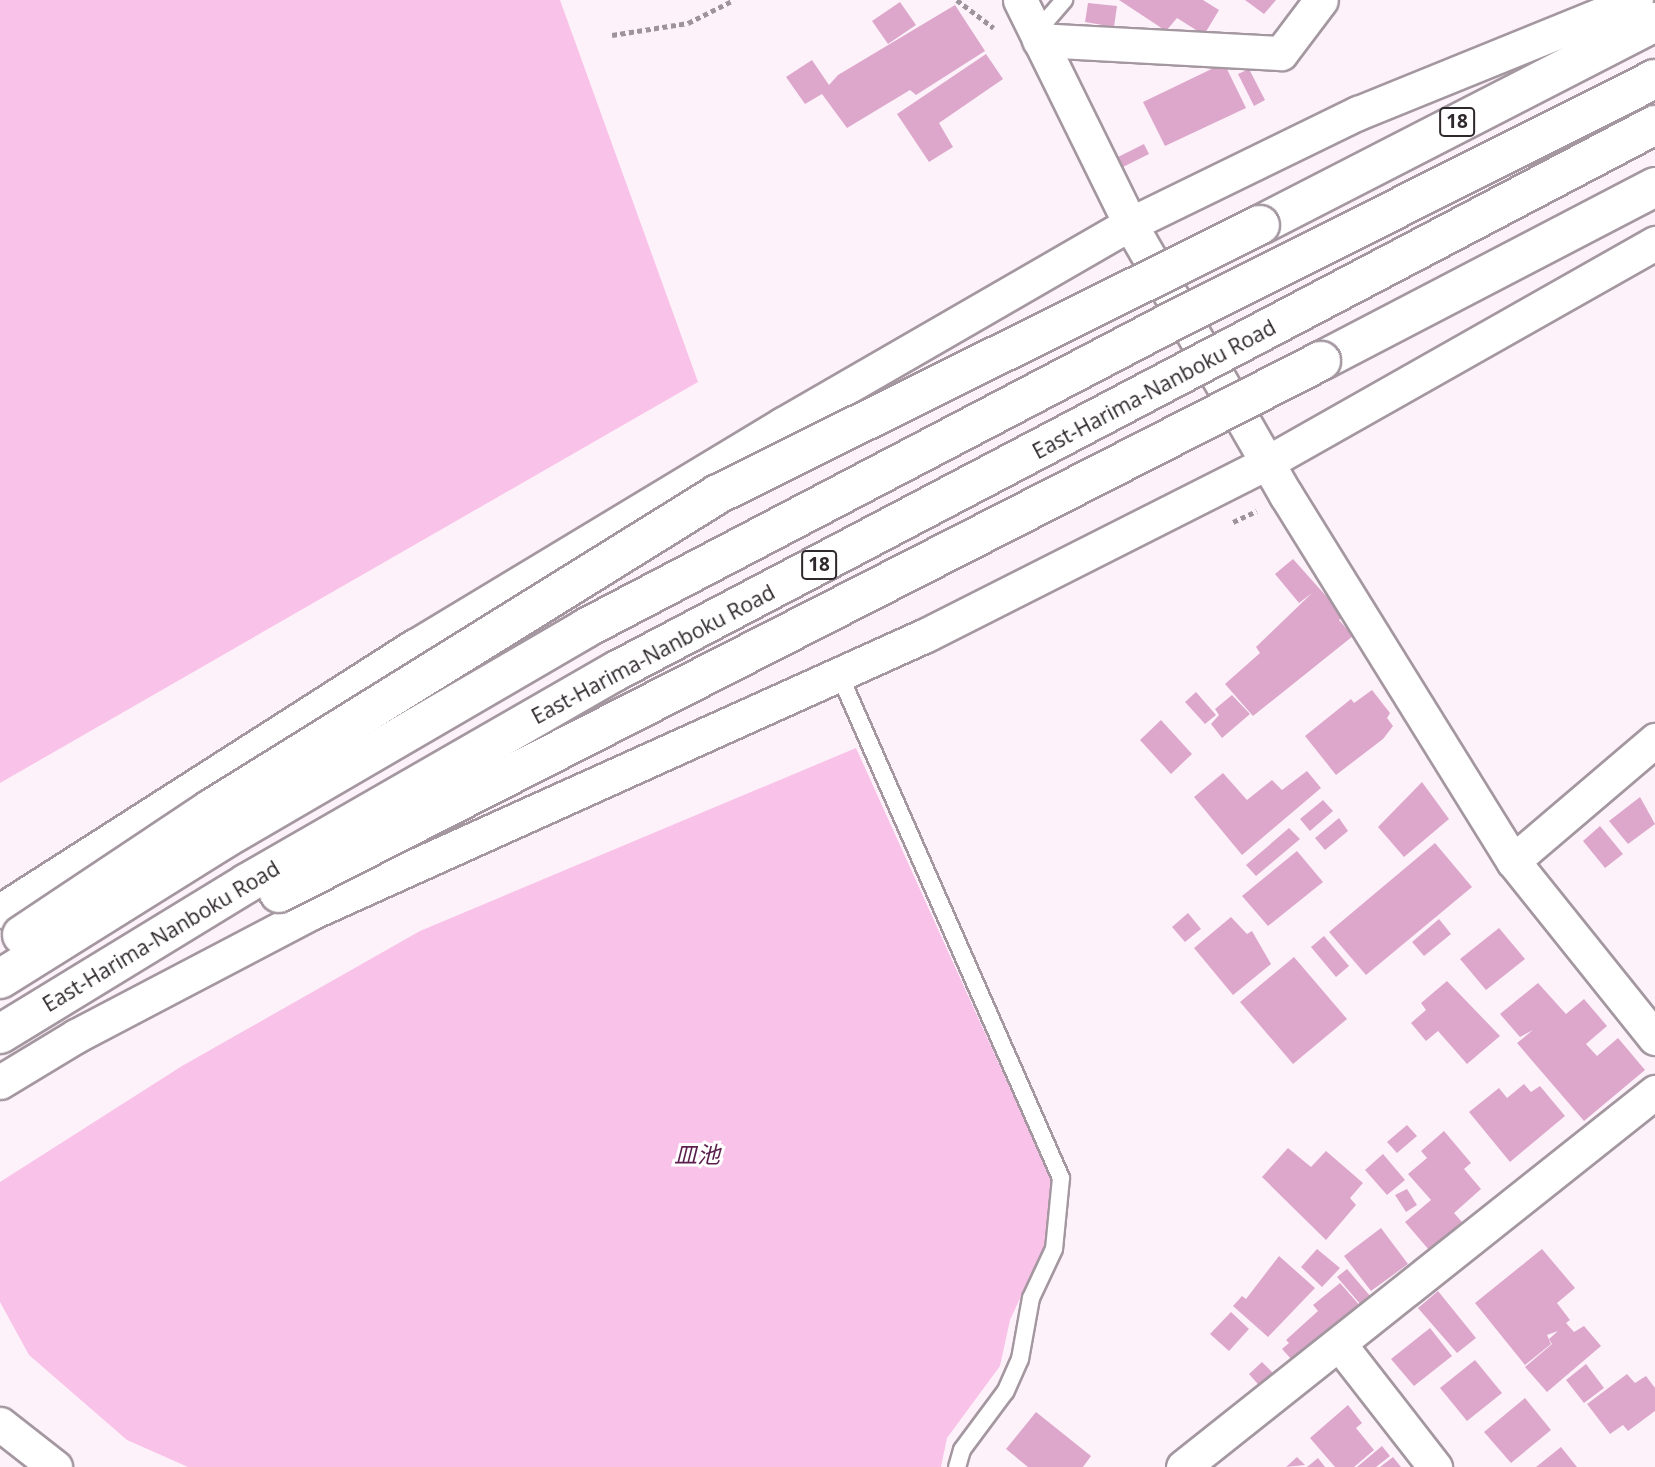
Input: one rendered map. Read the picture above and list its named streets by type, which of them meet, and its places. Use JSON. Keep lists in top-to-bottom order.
{
  "streets": {
    "highway": ["18", "East-Harima-Nanboku Road"]
  },
  "crossings": [
    ["18", "East-Harima-Nanboku Road"]
  ],
  "water": ["皿池"]
}
